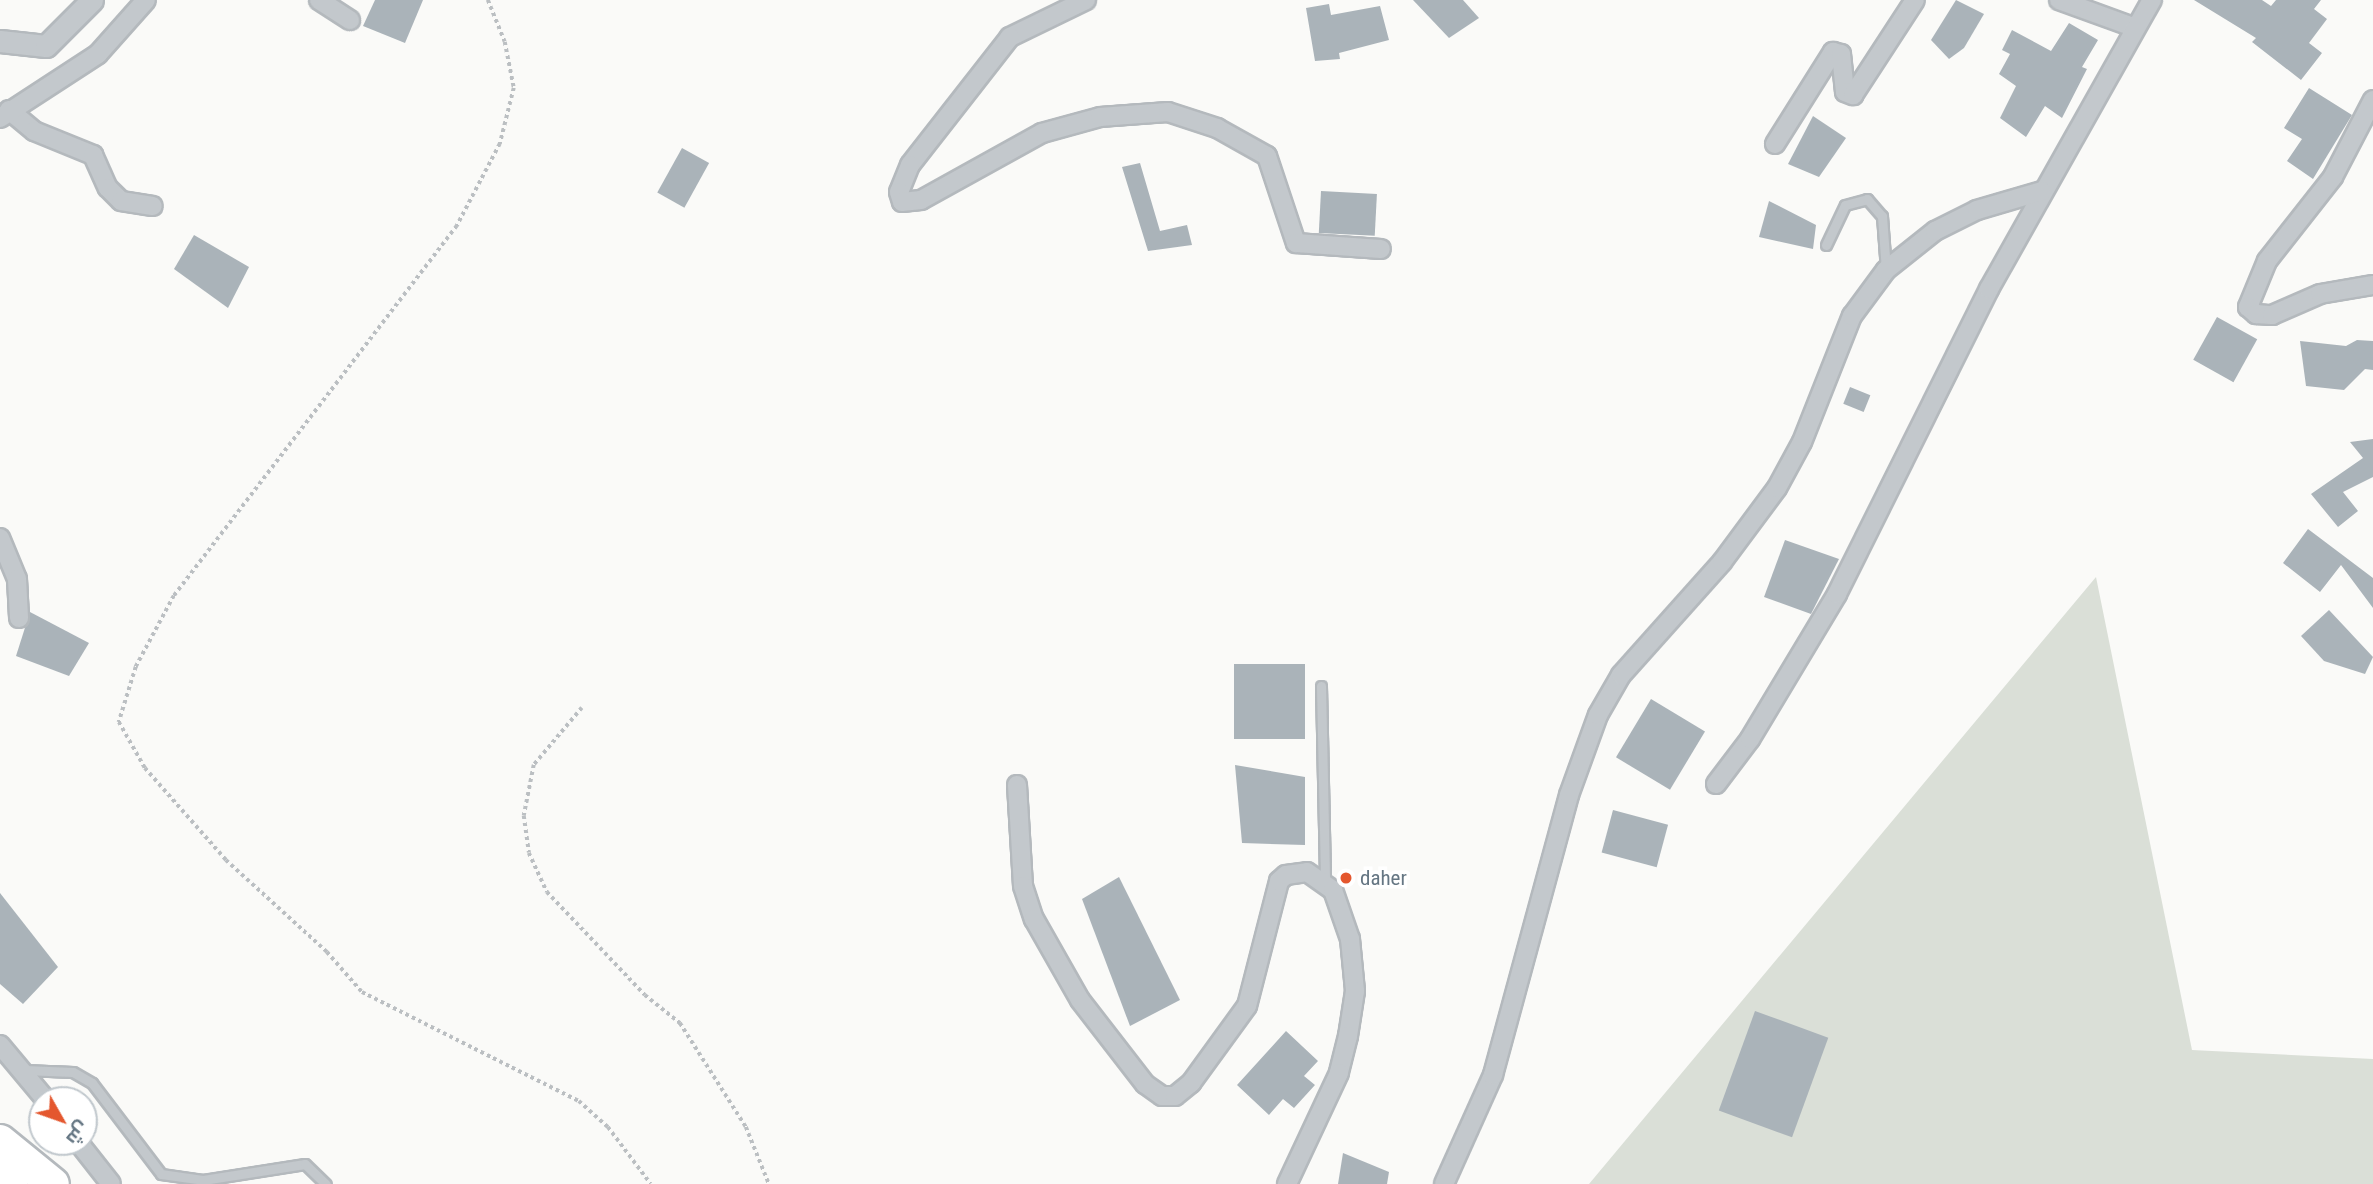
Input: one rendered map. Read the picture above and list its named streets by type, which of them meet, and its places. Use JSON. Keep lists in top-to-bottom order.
{
  "places": ["daher"],
  "north": "bottom right"
}
